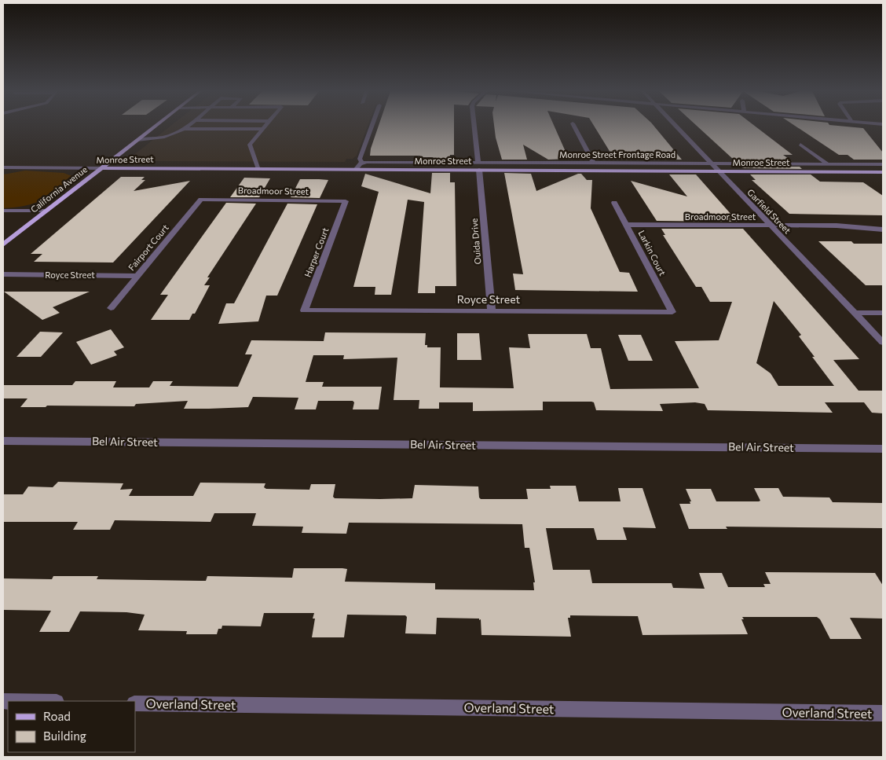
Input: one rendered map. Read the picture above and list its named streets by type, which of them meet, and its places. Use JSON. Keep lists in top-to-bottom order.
{
  "streets": {
    "main road": ["Monroe Street", "California Avenue"],
    "street": [
      "Monroe Street Frontage Road",
      "Broadmoor Street",
      "Garfield Street",
      "Ouida Drive",
      "Fairport Court",
      "Harper Court",
      "Larkin Court",
      "Royce Street",
      "Bel Air Street",
      "Overland Street"
    ]
  },
  "crossings": [
    ["Monroe Street Frontage Road", "Garfield Street"],
    ["Monroe Street", "California Avenue"],
    ["Monroe Street", "Garfield Street"],
    ["Monroe Street", "Ouida Drive"],
    ["Broadmoor Street", "Garfield Street"],
    ["Broadmoor Street", "Fairport Court"],
    ["Broadmoor Street", "Harper Court"],
    ["Broadmoor Street", "Larkin Court"],
    ["Ouida Drive", "Royce Street"],
    ["Fairport Court", "Royce Street"],
    ["Harper Court", "Royce Street"],
    ["Larkin Court", "Royce Street"]
  ],
  "legend": ["Road", "Building"]
}
